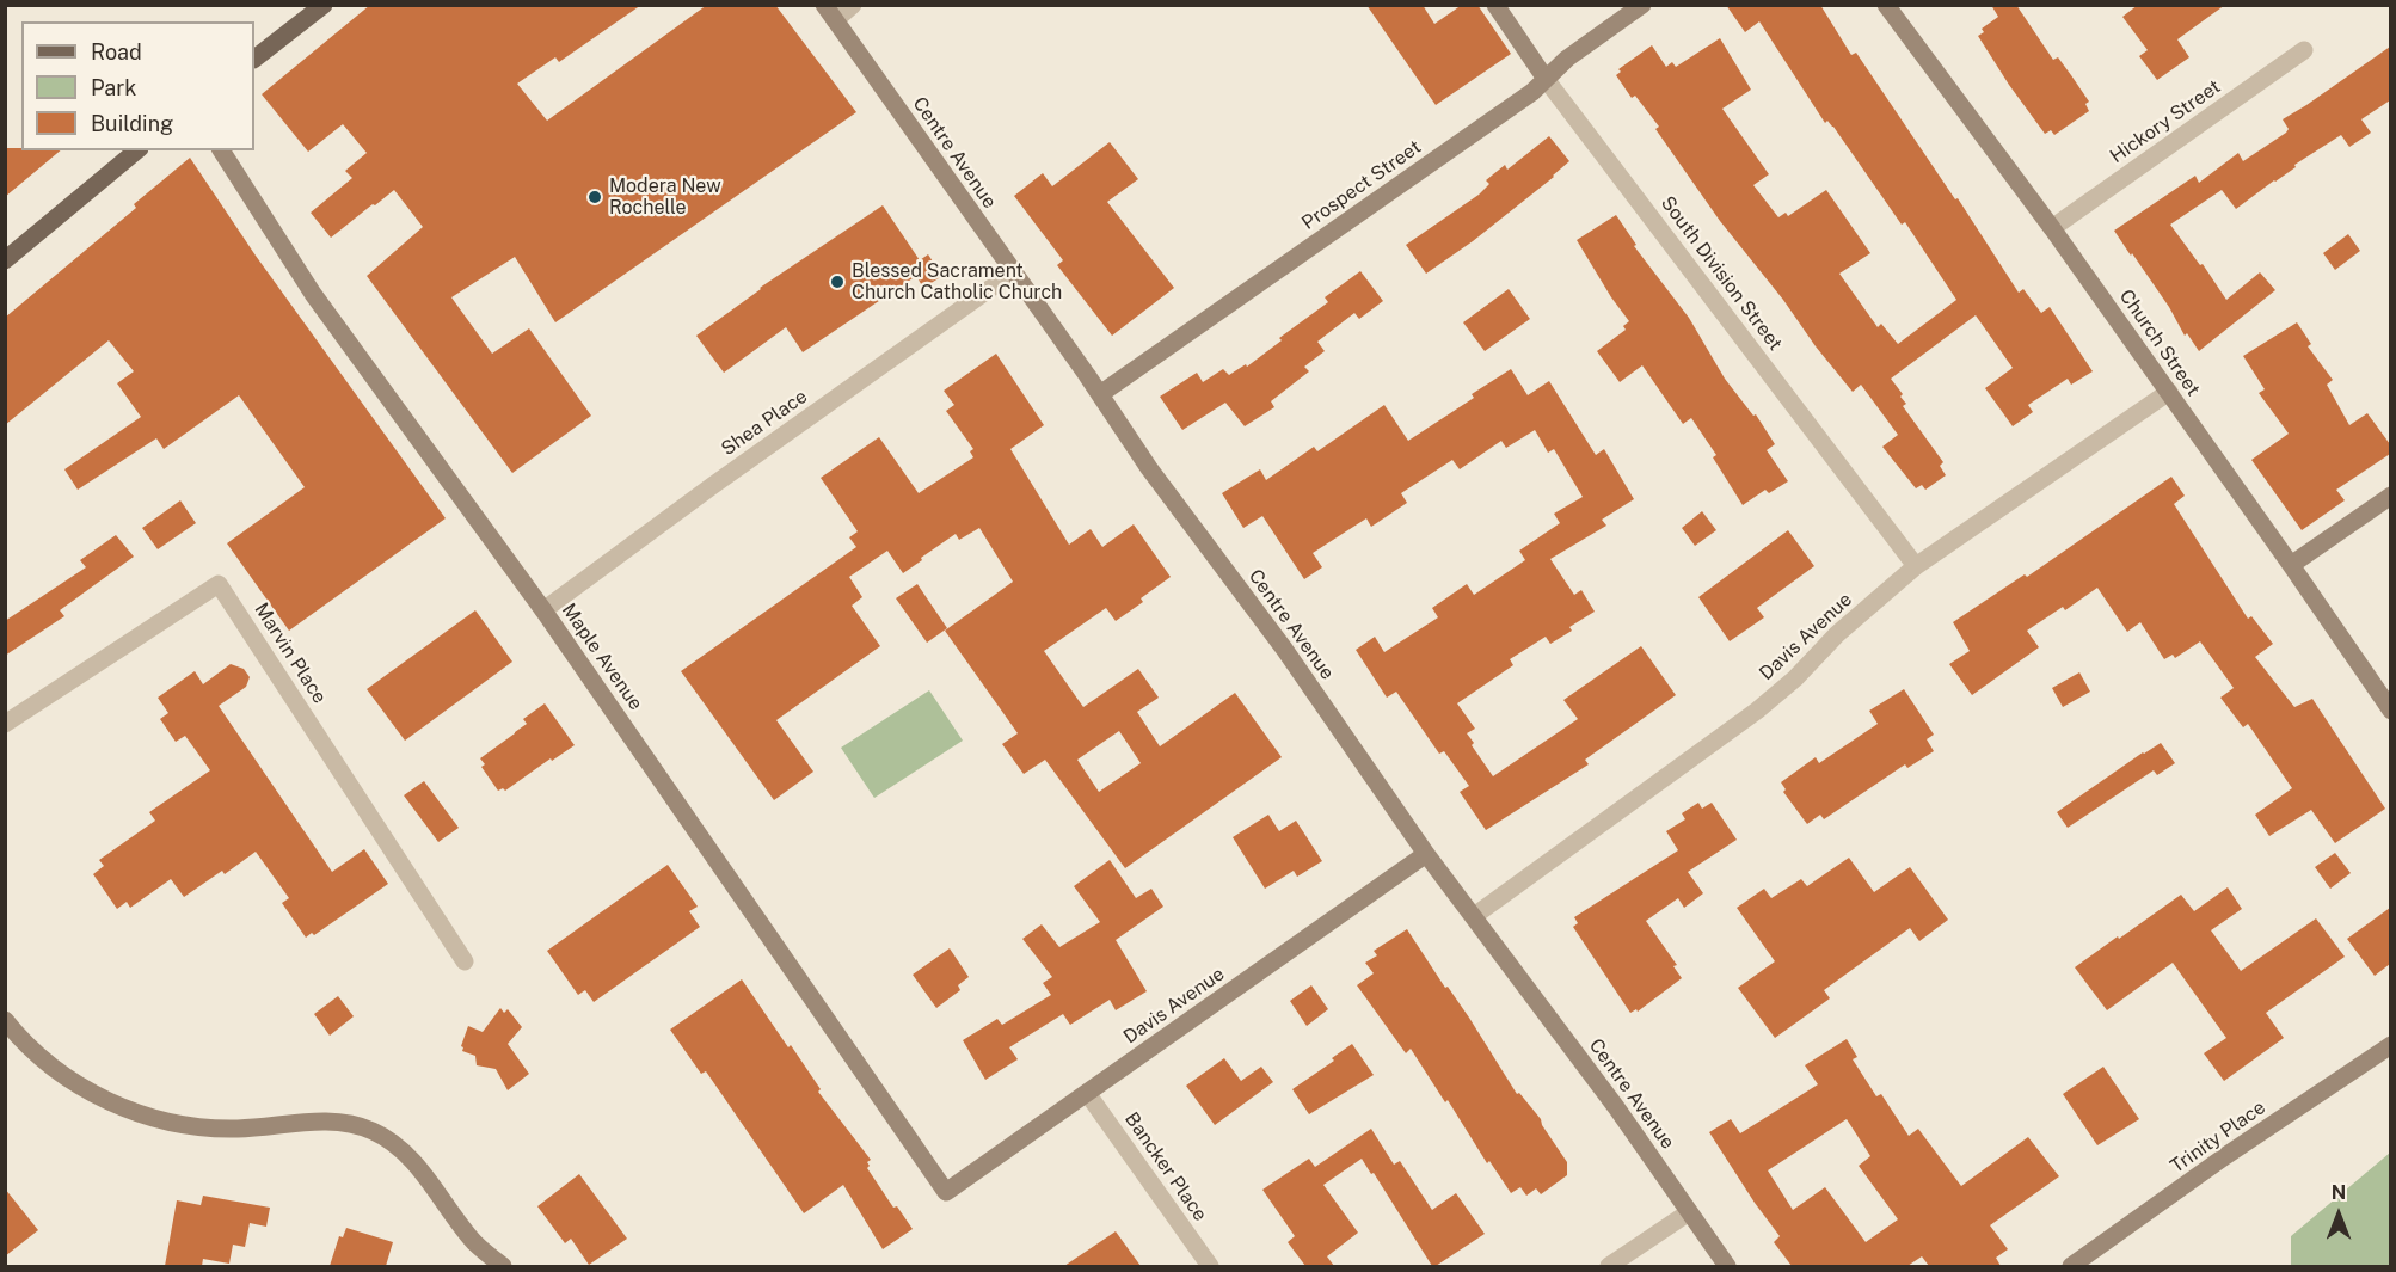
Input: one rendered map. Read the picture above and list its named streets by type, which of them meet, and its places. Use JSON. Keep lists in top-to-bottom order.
{
  "streets": {
    "street": [
      "Hickory Street",
      "Centre Avenue",
      "Prospect Street",
      "South Division Street",
      "Church Street",
      "Shea Place",
      "Davis Avenue",
      "Marvin Place",
      "Maple Avenue",
      "Trinity Place",
      "Bancker Place"
    ]
  },
  "crossings": [
    ["Hickory Street", "Church Street"],
    ["Centre Avenue", "Prospect Street"],
    ["Centre Avenue", "Shea Place"],
    ["Centre Avenue", "Davis Avenue"],
    ["Prospect Street", "South Division Street"],
    ["South Division Street", "Davis Avenue"],
    ["Church Street", "Davis Avenue"],
    ["Shea Place", "Maple Avenue"],
    ["Davis Avenue", "Maple Avenue"],
    ["Davis Avenue", "Bancker Place"]
  ],
  "places": ["Modera New Rochelle", "Blessed Sacrament Church Catholic Church"],
  "legend": ["Road", "Park", "Building"],
  "north": "top"
}
